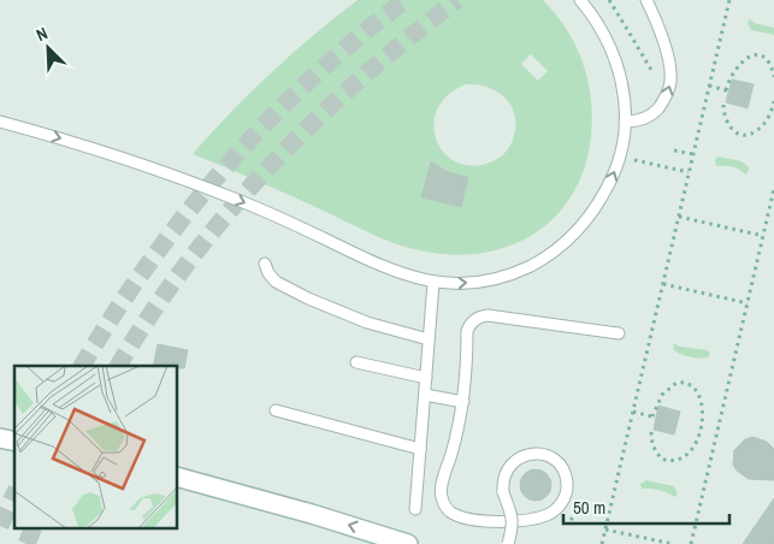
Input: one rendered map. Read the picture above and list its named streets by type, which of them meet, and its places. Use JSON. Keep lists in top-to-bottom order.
{
  "scale_bar": "50 m",
  "north": "top left"
}
